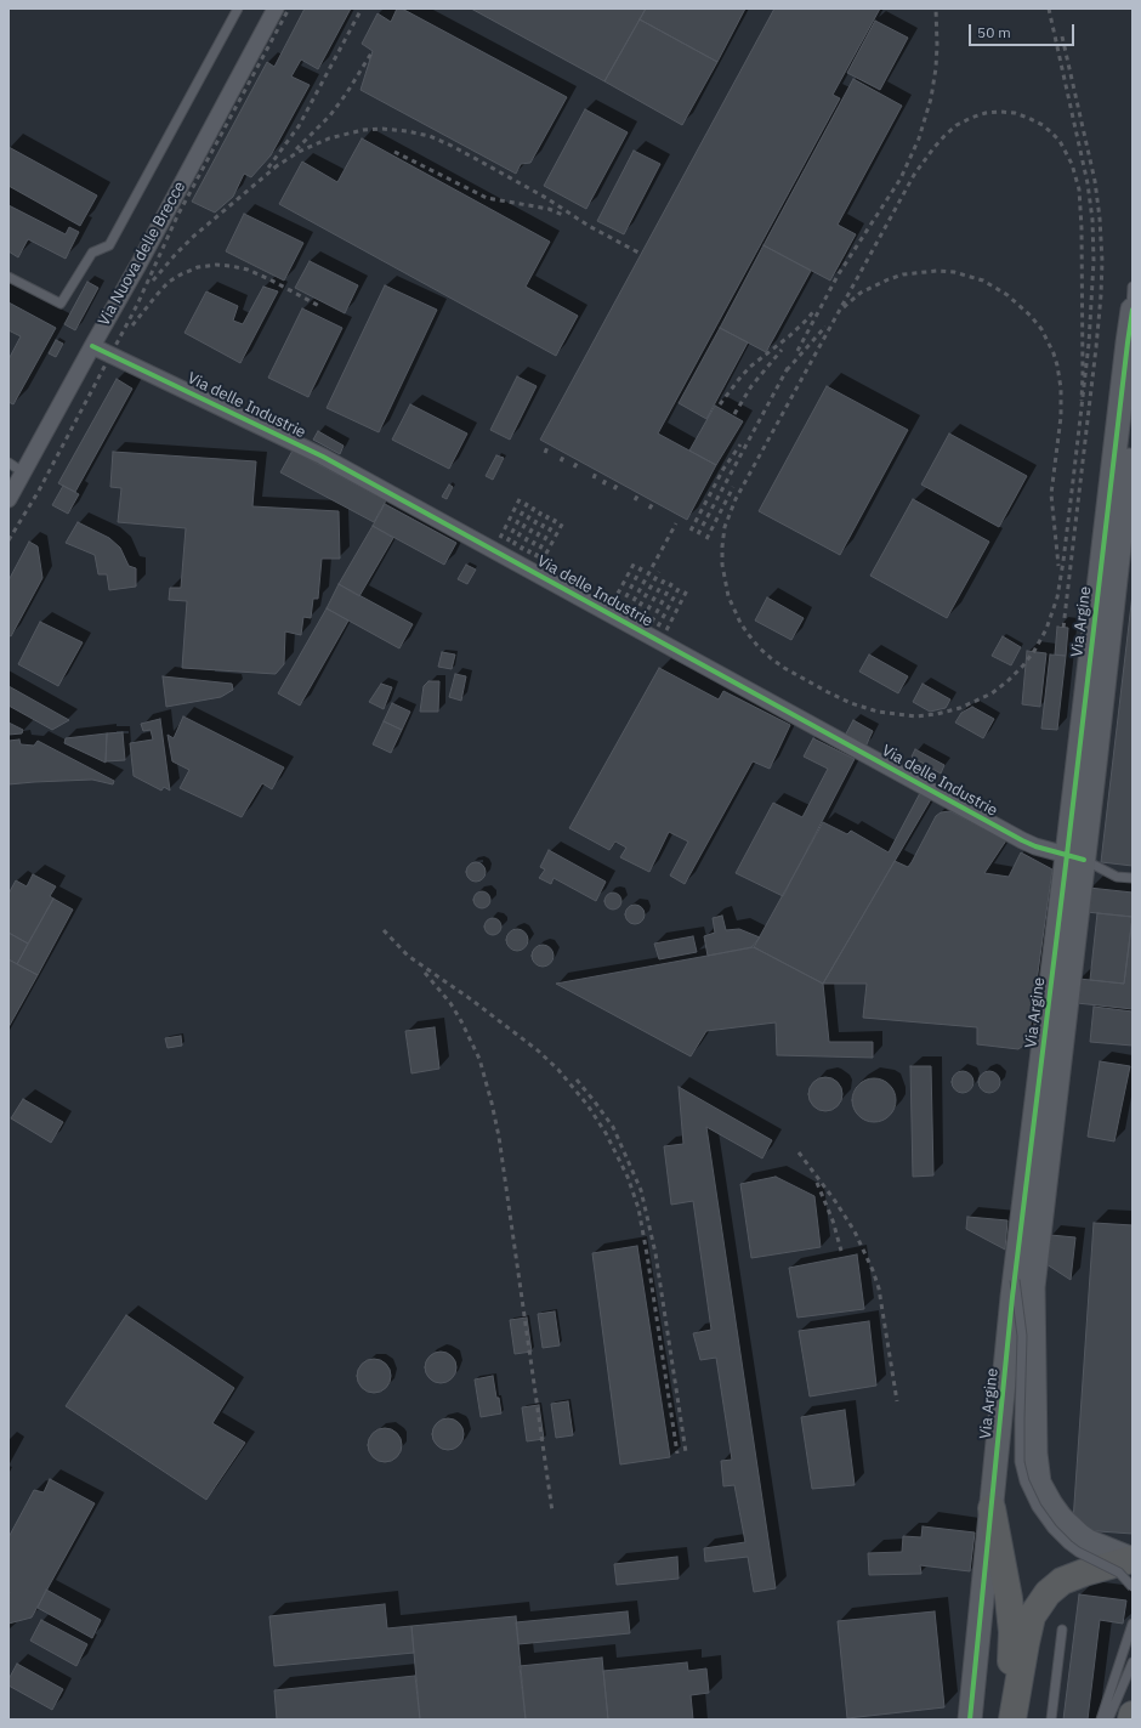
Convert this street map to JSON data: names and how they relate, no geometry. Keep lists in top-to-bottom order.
{
  "streets": {
    "street": ["Via Nuova delle Brecce", "Via delle Industrie", "Via Argine"]
  },
  "crossings": [
    ["Via Nuova delle Brecce", "Via delle Industrie"],
    ["Via delle Industrie", "Via Argine"]
  ],
  "scale_bar": "50 m"
}
